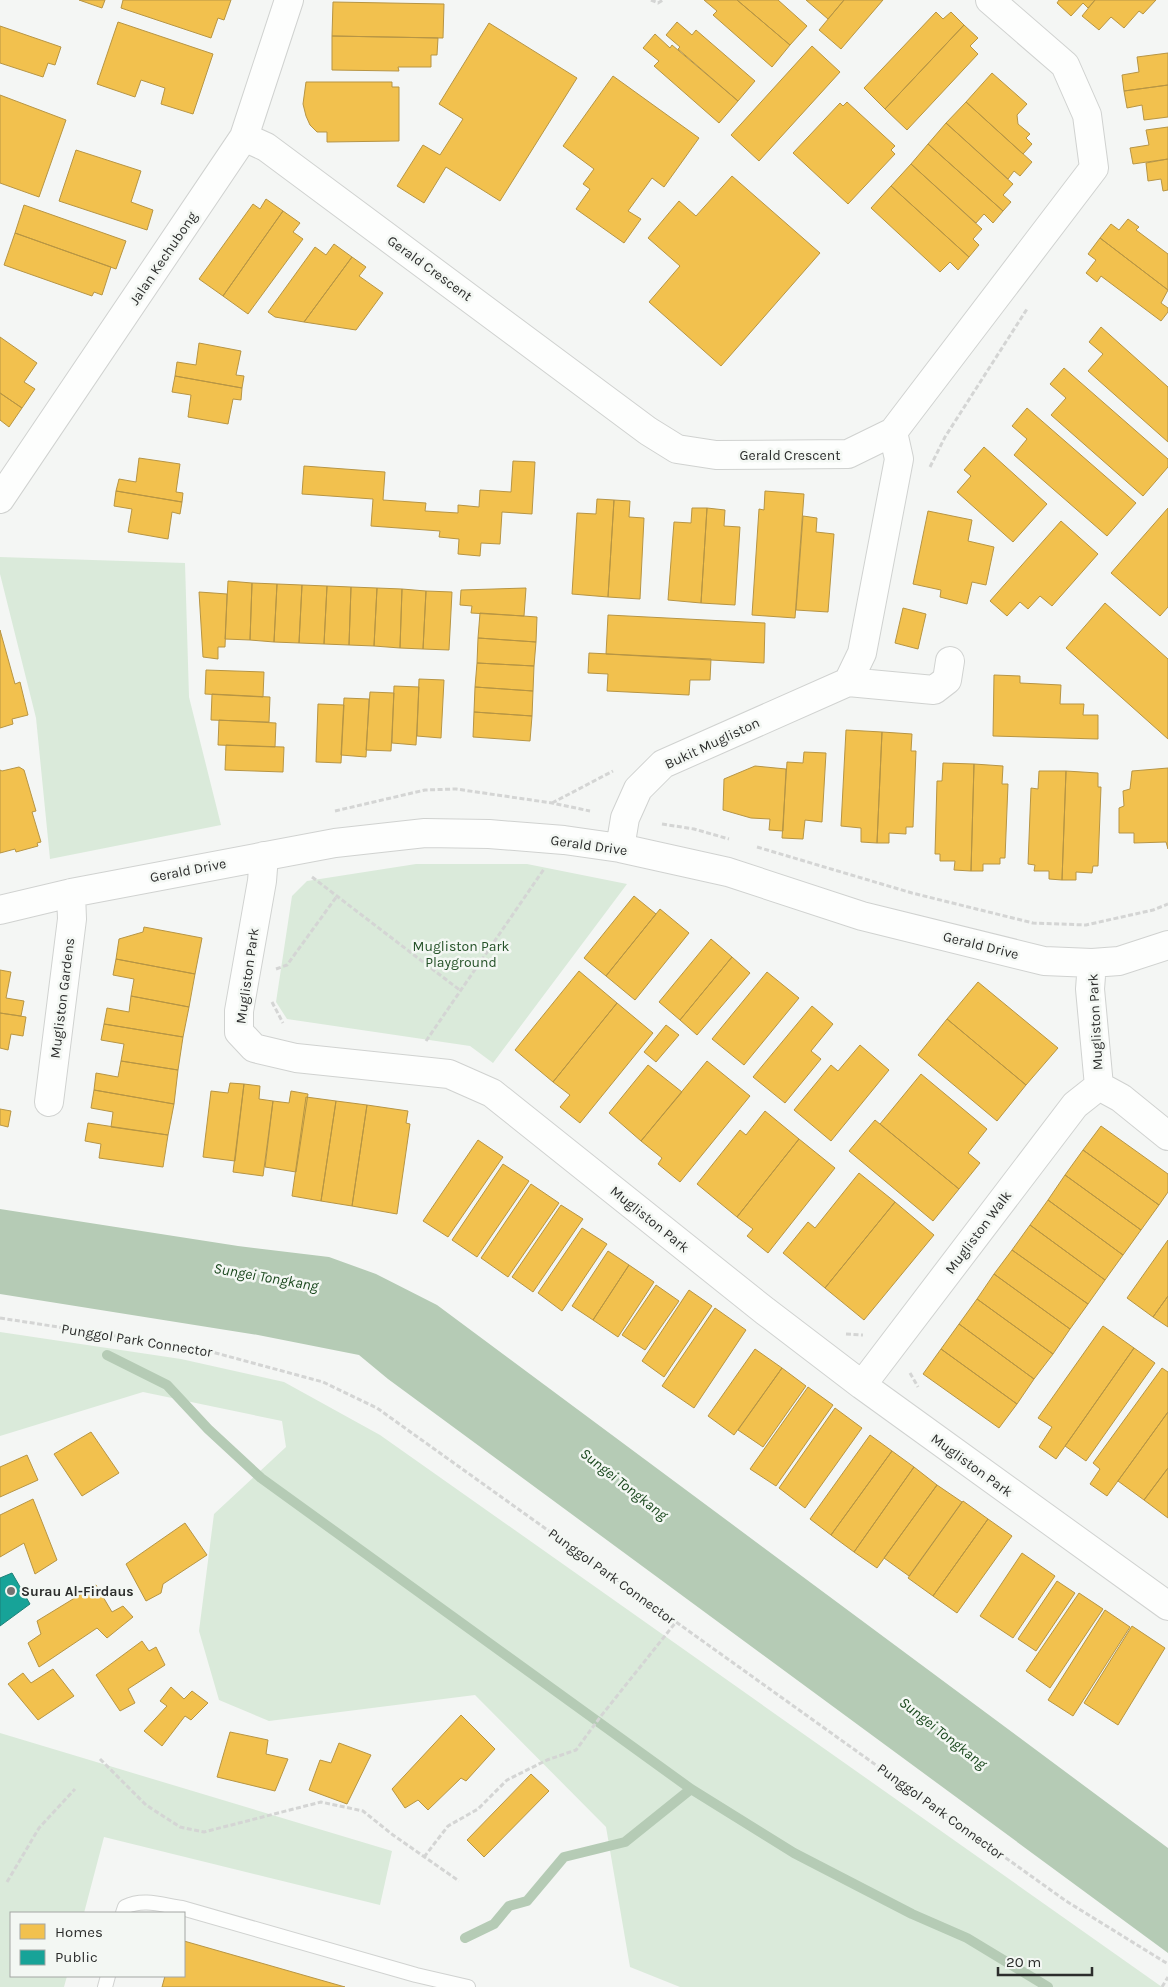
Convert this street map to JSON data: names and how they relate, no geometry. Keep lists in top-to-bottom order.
{
  "streets": {
    "street": [
      "Jalan Kechubong",
      "Gerald Crescent",
      "Bukit Mugliston",
      "Gerald Drive",
      "Mugliston Park",
      "Mugliston Gardens",
      "Mugliston Walk"
    ],
    "path": ["Punggol Park Connector"]
  },
  "crossings": [
    ["Jalan Kechubong", "Gerald Crescent"],
    ["Bukit Mugliston", "Gerald Drive"],
    ["Gerald Drive", "Mugliston Park"],
    ["Gerald Drive", "Mugliston Gardens"],
    ["Mugliston Park", "Mugliston Walk"]
  ],
  "water": ["Sungei Tongkang"],
  "parks": ["Mugliston Park Playground"],
  "places": ["Surau Al-Firdaus"],
  "legend": ["Homes", "Public"],
  "scale_bar": "20 m"
}
